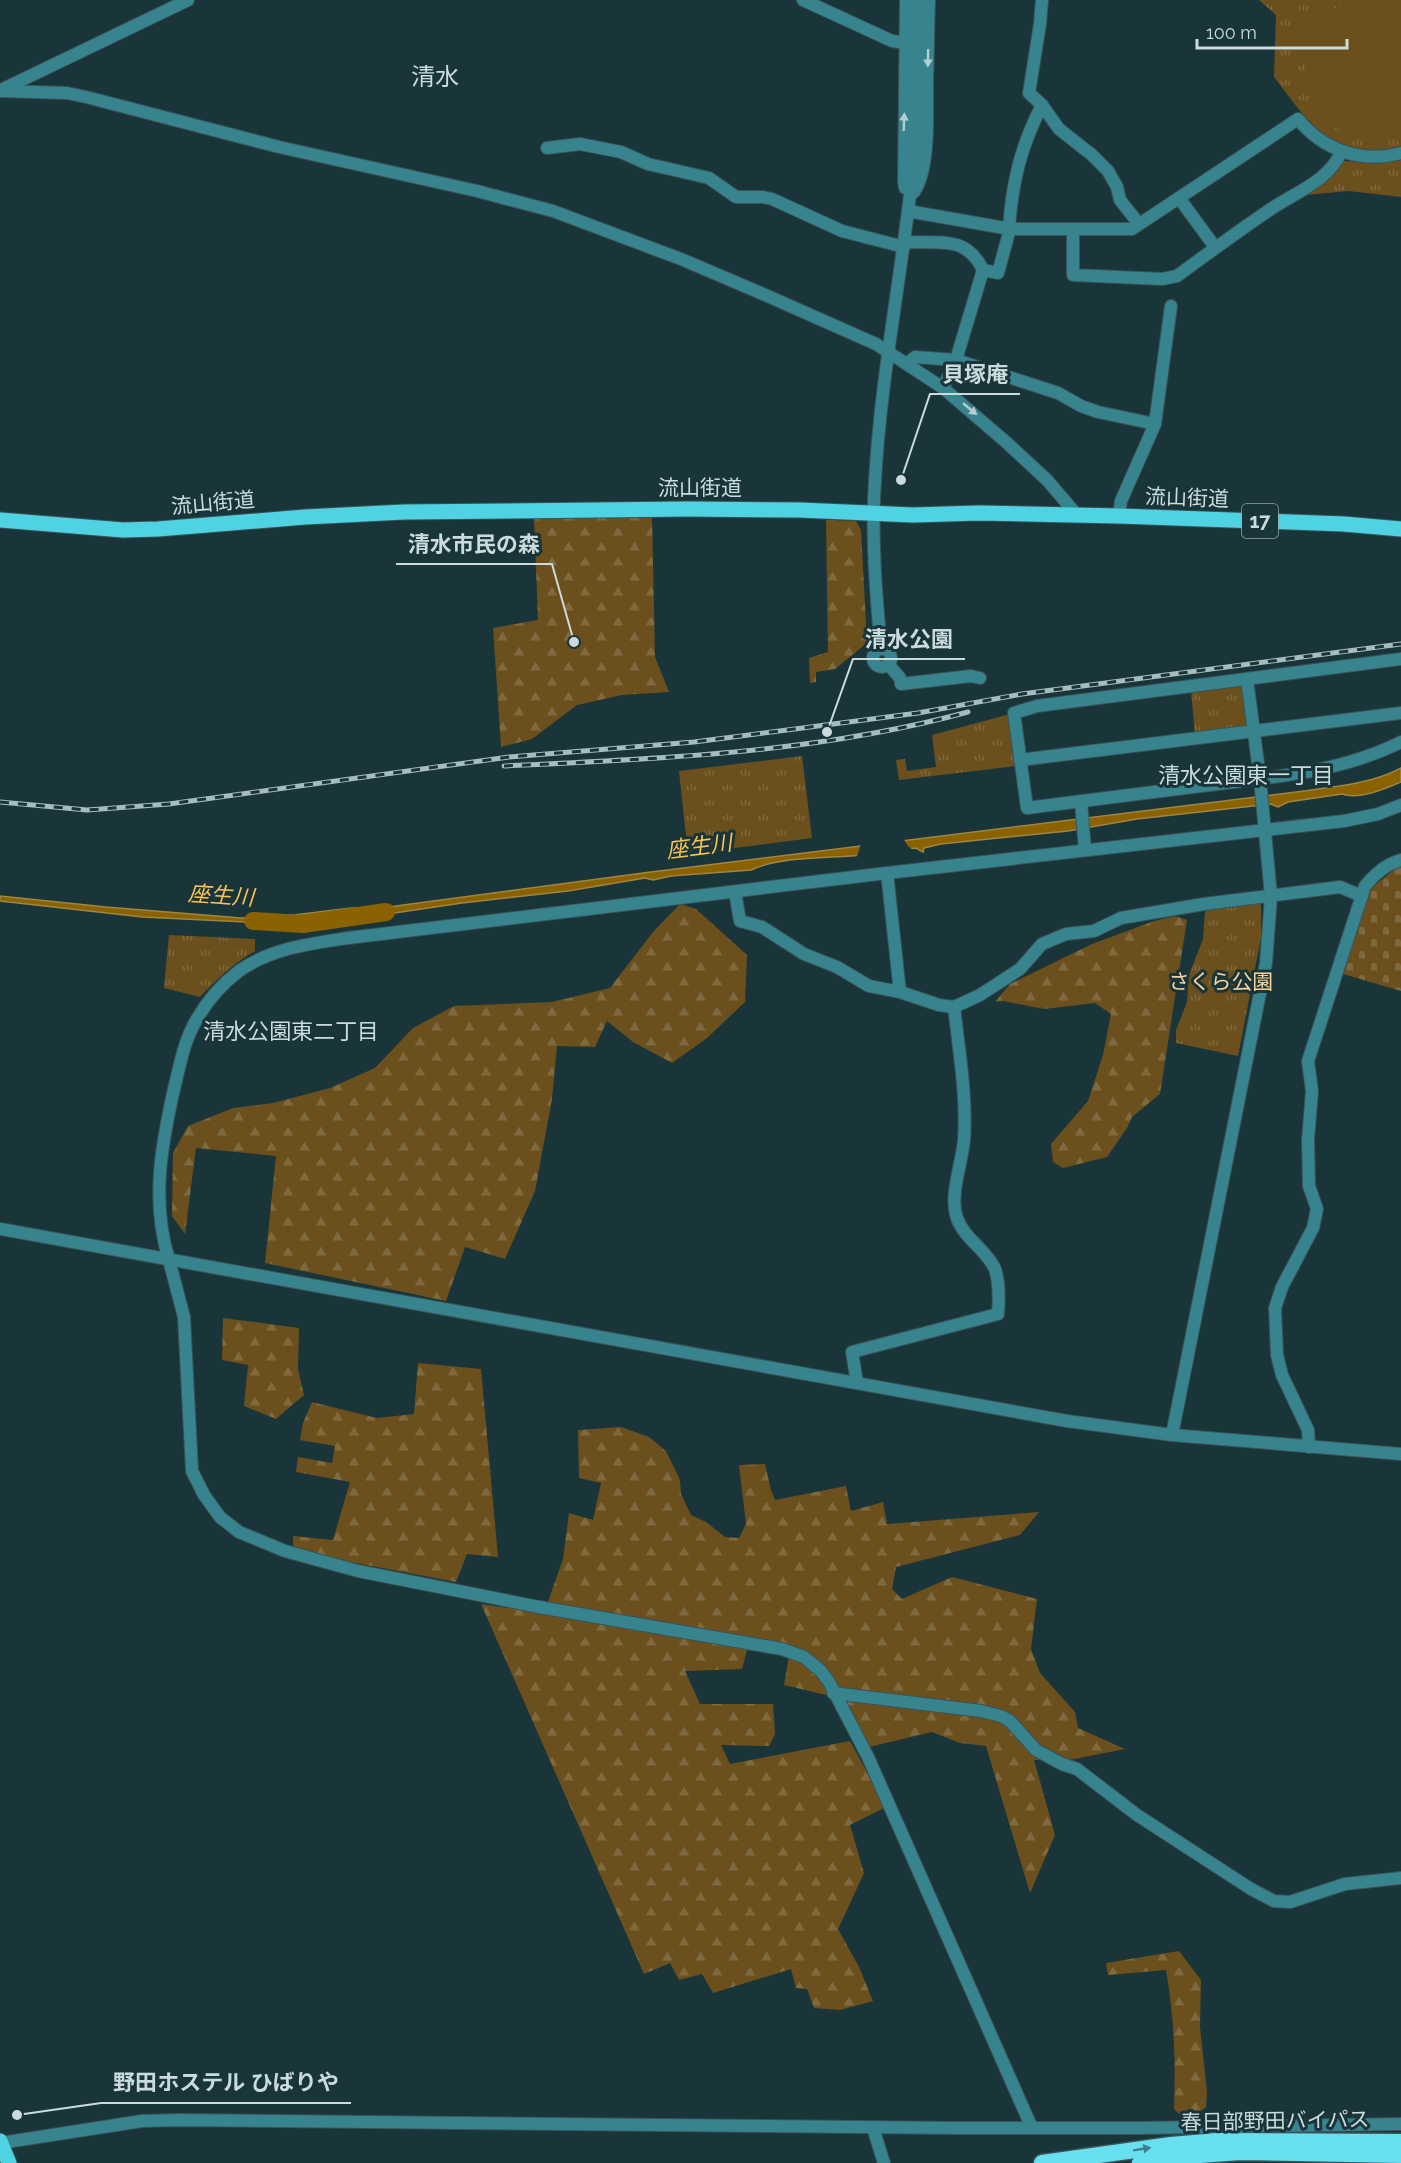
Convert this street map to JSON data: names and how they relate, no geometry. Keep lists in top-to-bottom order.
{
  "streets": {
    "highway": ["春日部野田バイパス"],
    "main road": ["流山街道", "17"]
  },
  "districts": ["清水", "清水公園東一丁目", "清水公園東二丁目"],
  "water": ["座生川"],
  "parks": ["さくら公園"],
  "places": [
    "貝塚庵",
    "清水市民の森",
    "清水公園",
    "野田ホステル ひばりや"
  ],
  "scale_bar": "100 m"
}
